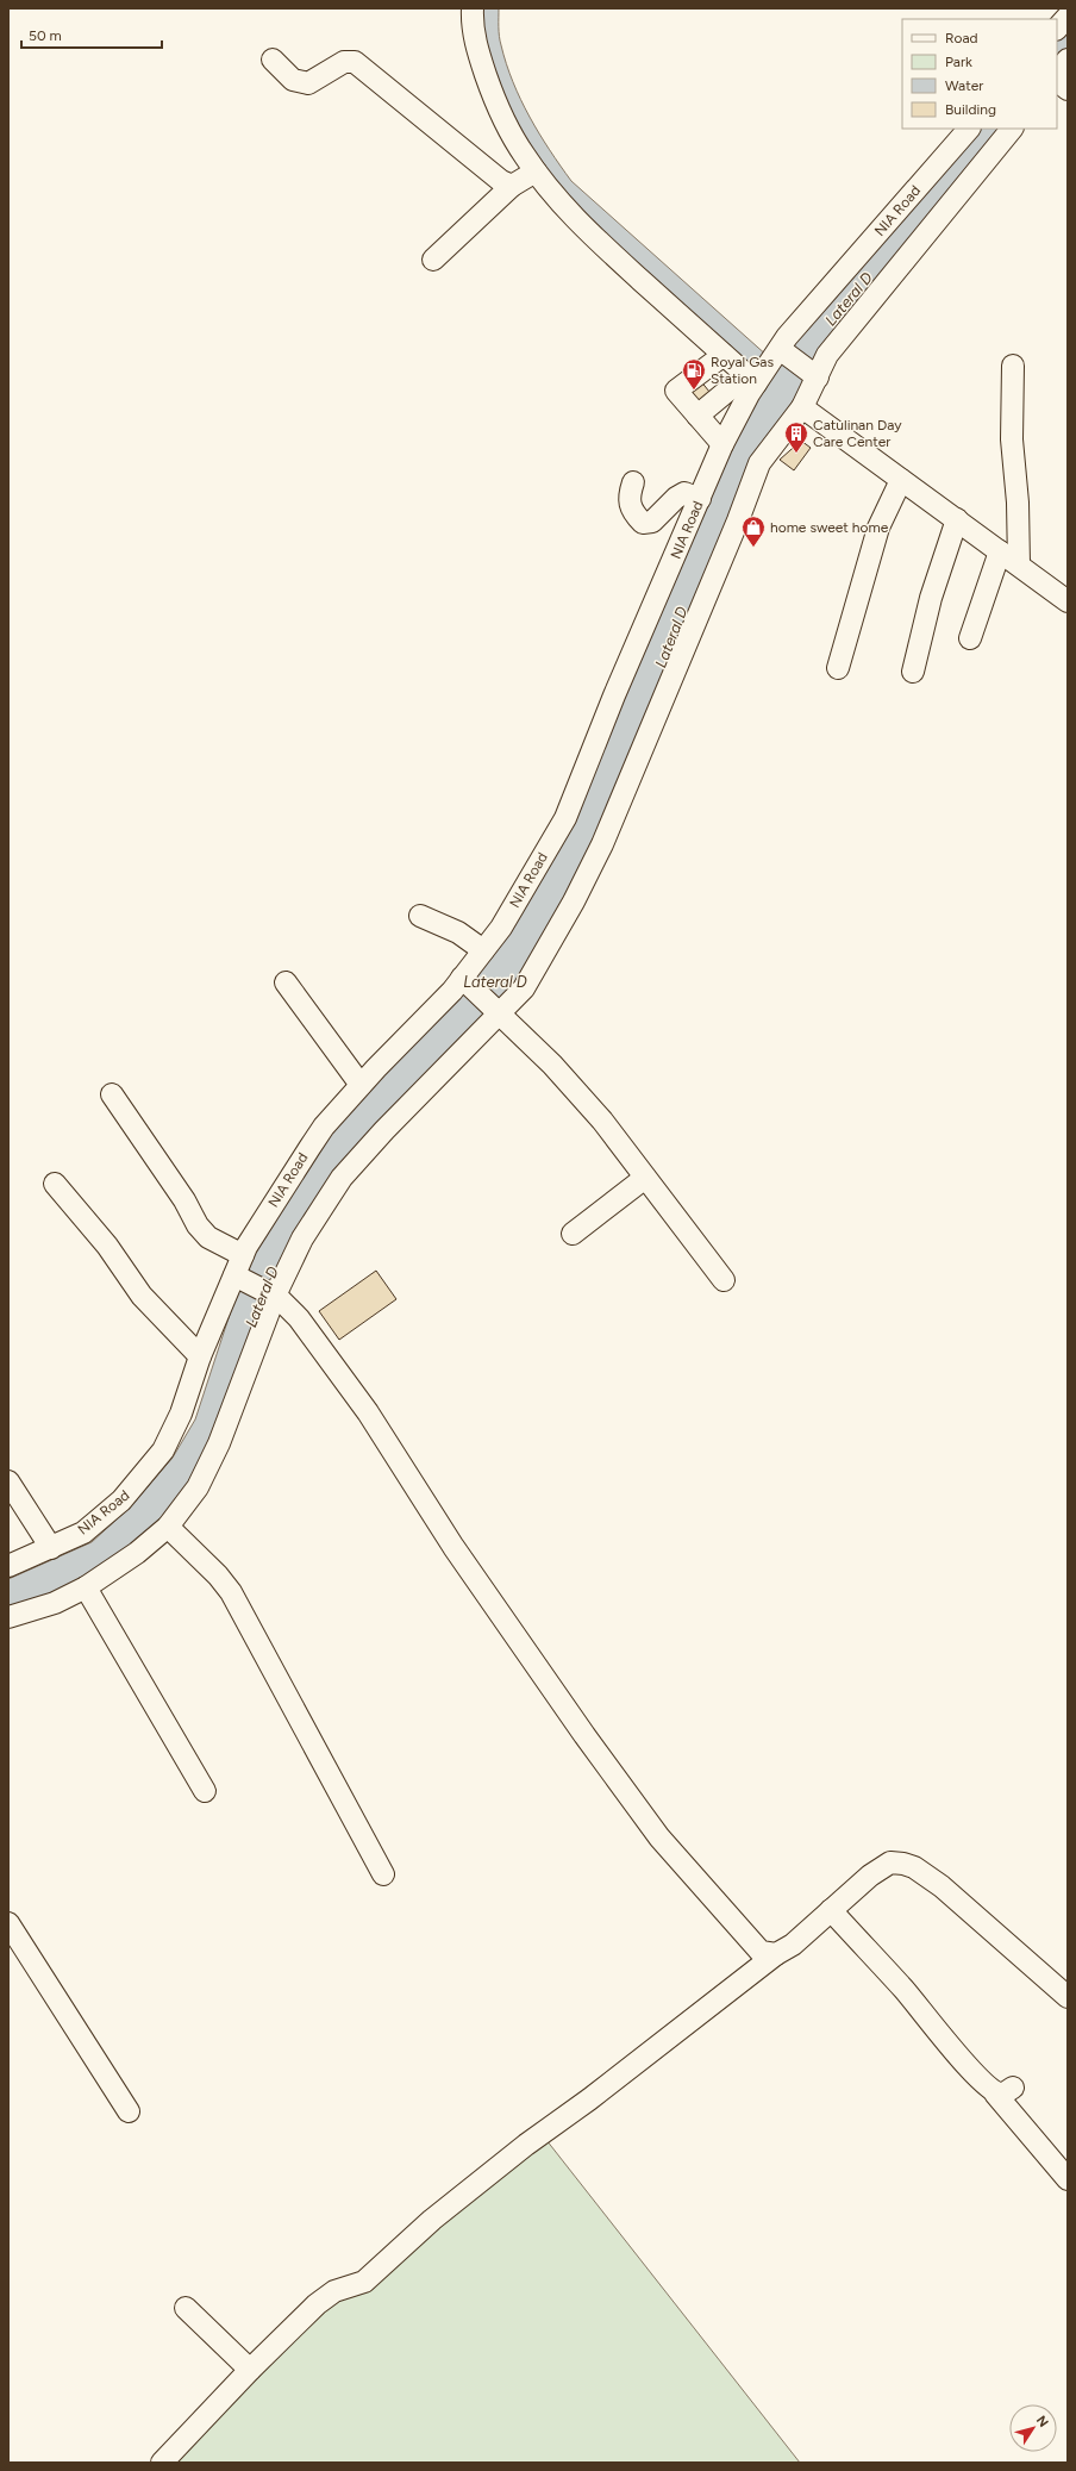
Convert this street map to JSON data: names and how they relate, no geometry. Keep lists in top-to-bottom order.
{
  "streets": {
    "street": ["NIA Road"]
  },
  "water": ["Lateral D"],
  "places": {
    "fuel station": ["Royal Gas Station"],
    "building": ["Catulinan Day Care Center"],
    "shop": ["home sweet home"]
  },
  "legend": [
    "Road",
    "Park",
    "Water",
    "Building"
  ],
  "scale_bar": "50 m",
  "north": "top right"
}
